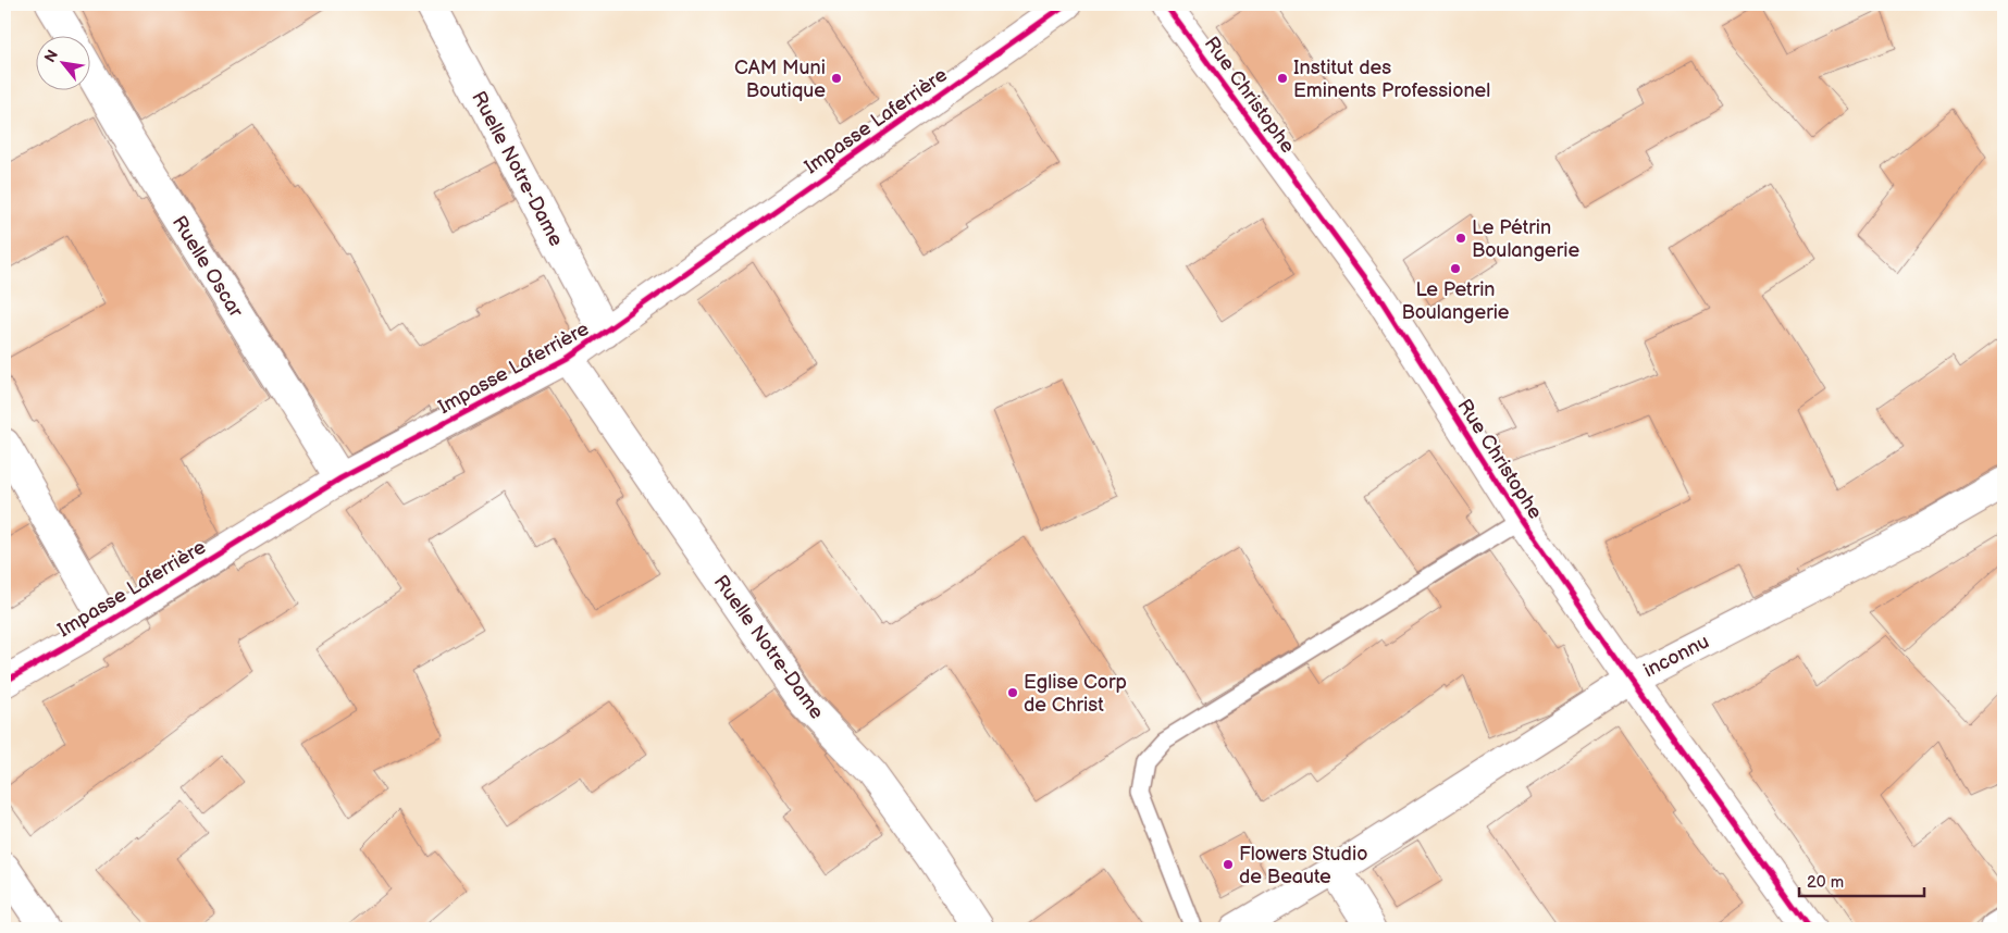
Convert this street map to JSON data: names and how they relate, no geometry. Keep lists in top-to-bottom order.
{
  "streets": {
    "street": [
      "Rue Christophe",
      "Impasse Laferrière",
      "Ruelle Notre-Dame",
      "Ruelle Oscar",
      "inconnu"
    ]
  },
  "crossings": [
    ["Rue Christophe", "inconnu"],
    ["Impasse Laferrière", "Ruelle Notre-Dame"],
    ["Impasse Laferrière", "Ruelle Oscar"]
  ],
  "places": [
    "CAM Muni Boutique",
    "Institut des Eminents Professionel",
    "Le Pétrin Boulangerie",
    "Le Petrin Boulangerie",
    "Eglise Corp de Christ",
    "Flowers Studio de Beaute"
  ],
  "scale_bar": "20 m",
  "north": "top left"
}
